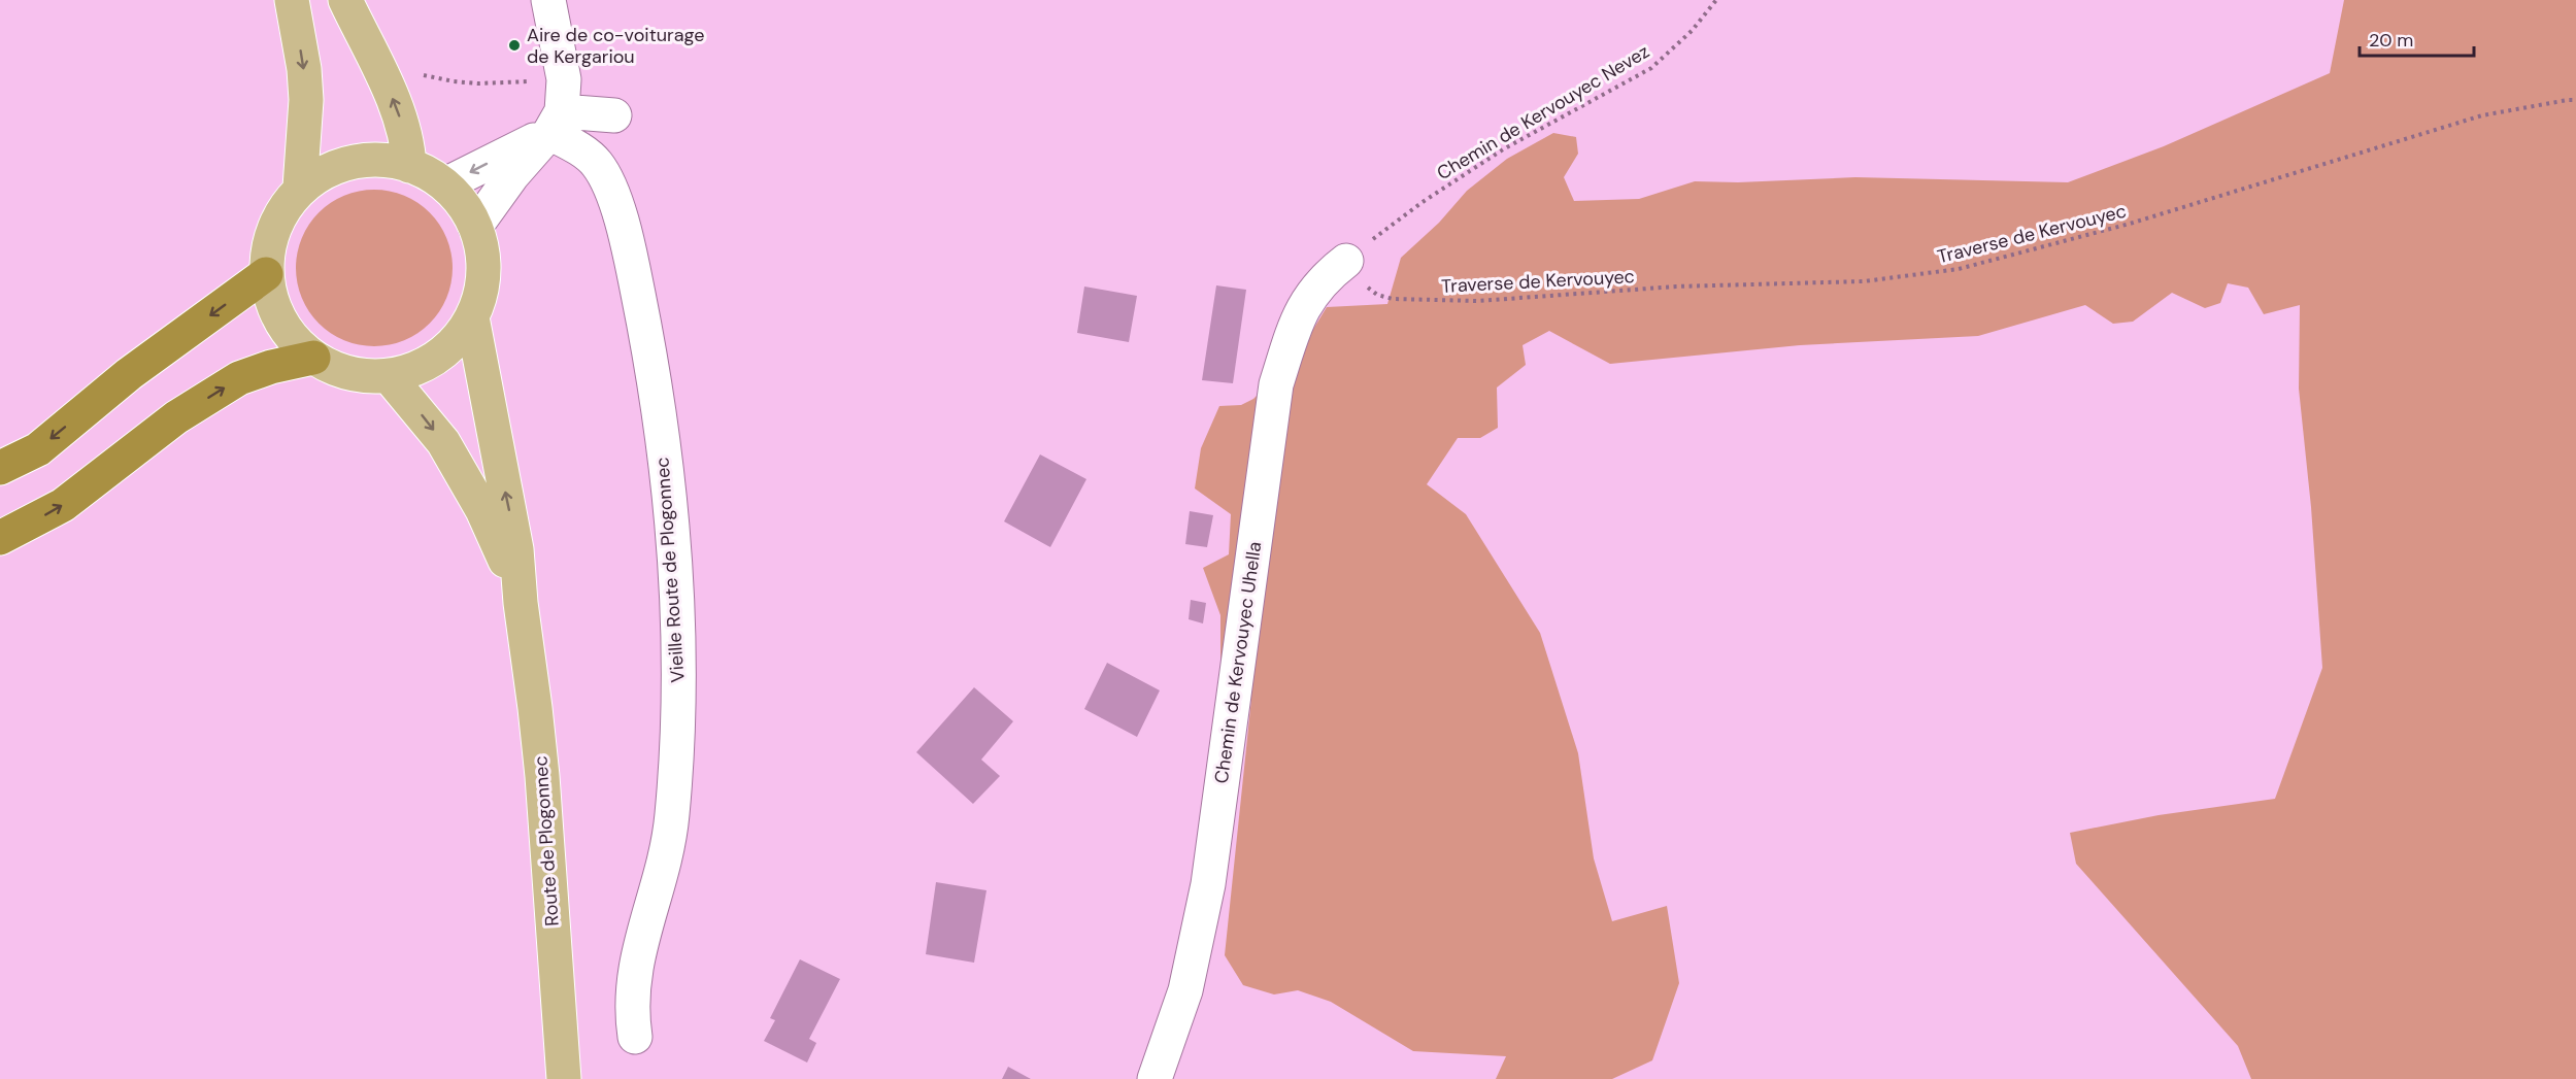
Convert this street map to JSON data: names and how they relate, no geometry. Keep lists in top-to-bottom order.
{
  "streets": {
    "main road": ["Route de Plogonnec"],
    "street": ["Vieille Route de Plogonnec", "Chemin de Kervouyec Uhella"],
    "path": ["Chemin de Kervouyec Nevez", "Traverse de Kervouyec"]
  },
  "crossings": [
    ["Chemin de Kervouyec Nevez", "Traverse de Kervouyec"],
    ["Chemin de Kervouyec Nevez", "Chemin de Kervouyec Uhella"],
    ["Traverse de Kervouyec", "Chemin de Kervouyec Uhella"]
  ],
  "places": ["Aire de co-voiturage de Kergariou"],
  "scale_bar": "20 m"
}
